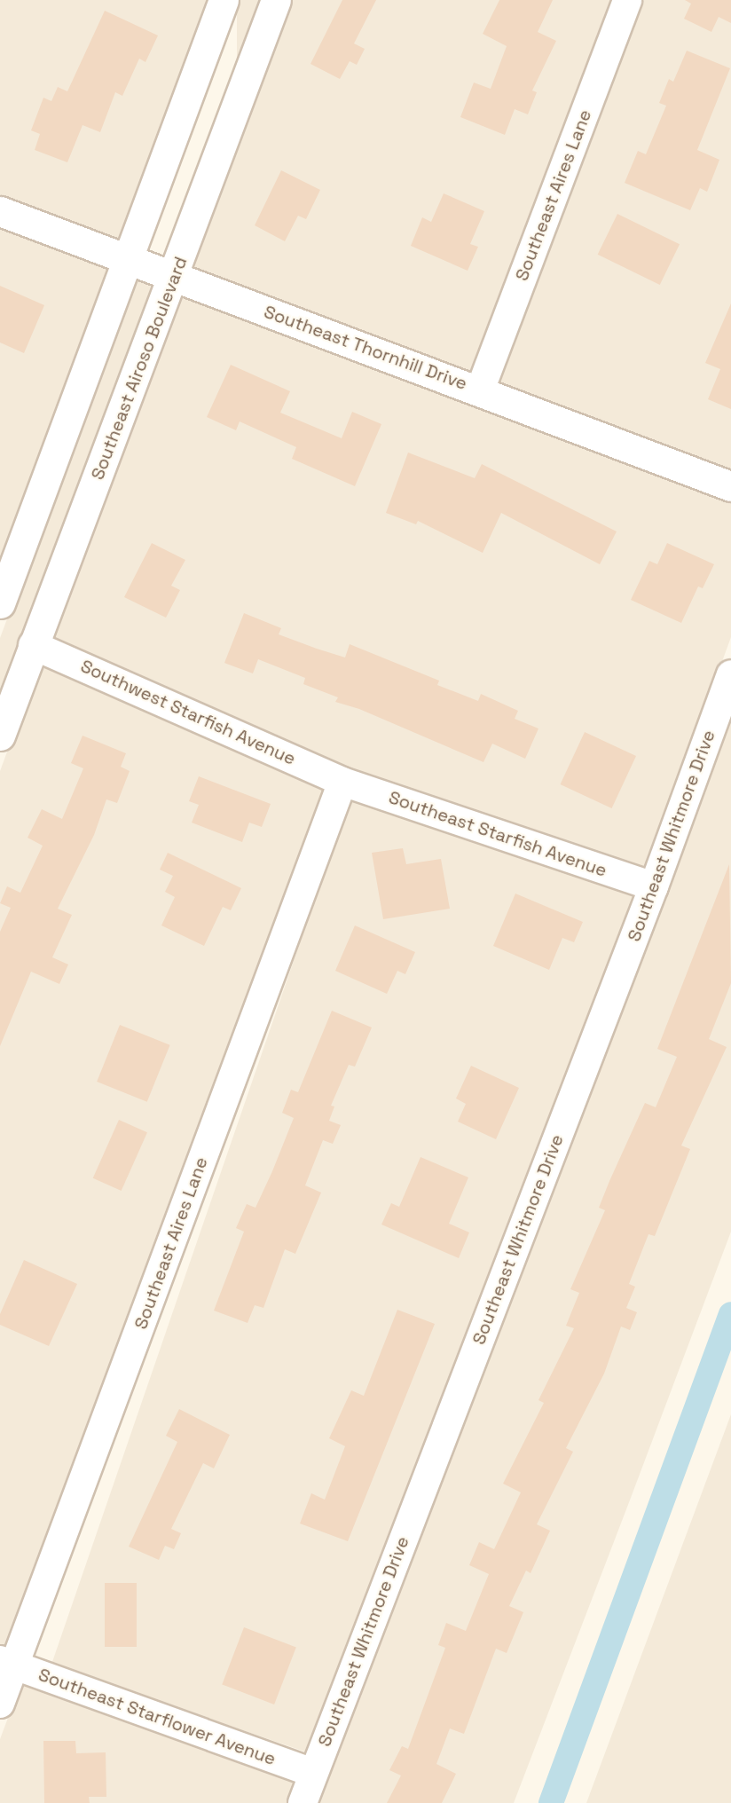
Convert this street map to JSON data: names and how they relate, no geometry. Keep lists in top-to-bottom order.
{
  "streets": {
    "main road": ["Southeast Thornhill Drive", "Southeast Airoso Boulevard"],
    "street": [
      "Southeast Aires Lane",
      "Southwest Starfish Avenue",
      "Southeast Starfish Avenue",
      "Southeast Whitmore Drive",
      "Southeast Starflower Avenue"
    ]
  },
  "crossings": [
    ["Southeast Aires Lane", "Southeast Thornhill Drive"],
    ["Southeast Aires Lane", "Southwest Starfish Avenue"],
    ["Southeast Aires Lane", "Southeast Starfish Avenue"],
    ["Southeast Aires Lane", "Southeast Starflower Avenue"],
    ["Southeast Thornhill Drive", "Southeast Airoso Boulevard"],
    ["Southeast Airoso Boulevard", "Southwest Starfish Avenue"],
    ["Southwest Starfish Avenue", "Southeast Starfish Avenue"],
    ["Southeast Starfish Avenue", "Southeast Whitmore Drive"],
    ["Southeast Whitmore Drive", "Southeast Starflower Avenue"]
  ]
}
